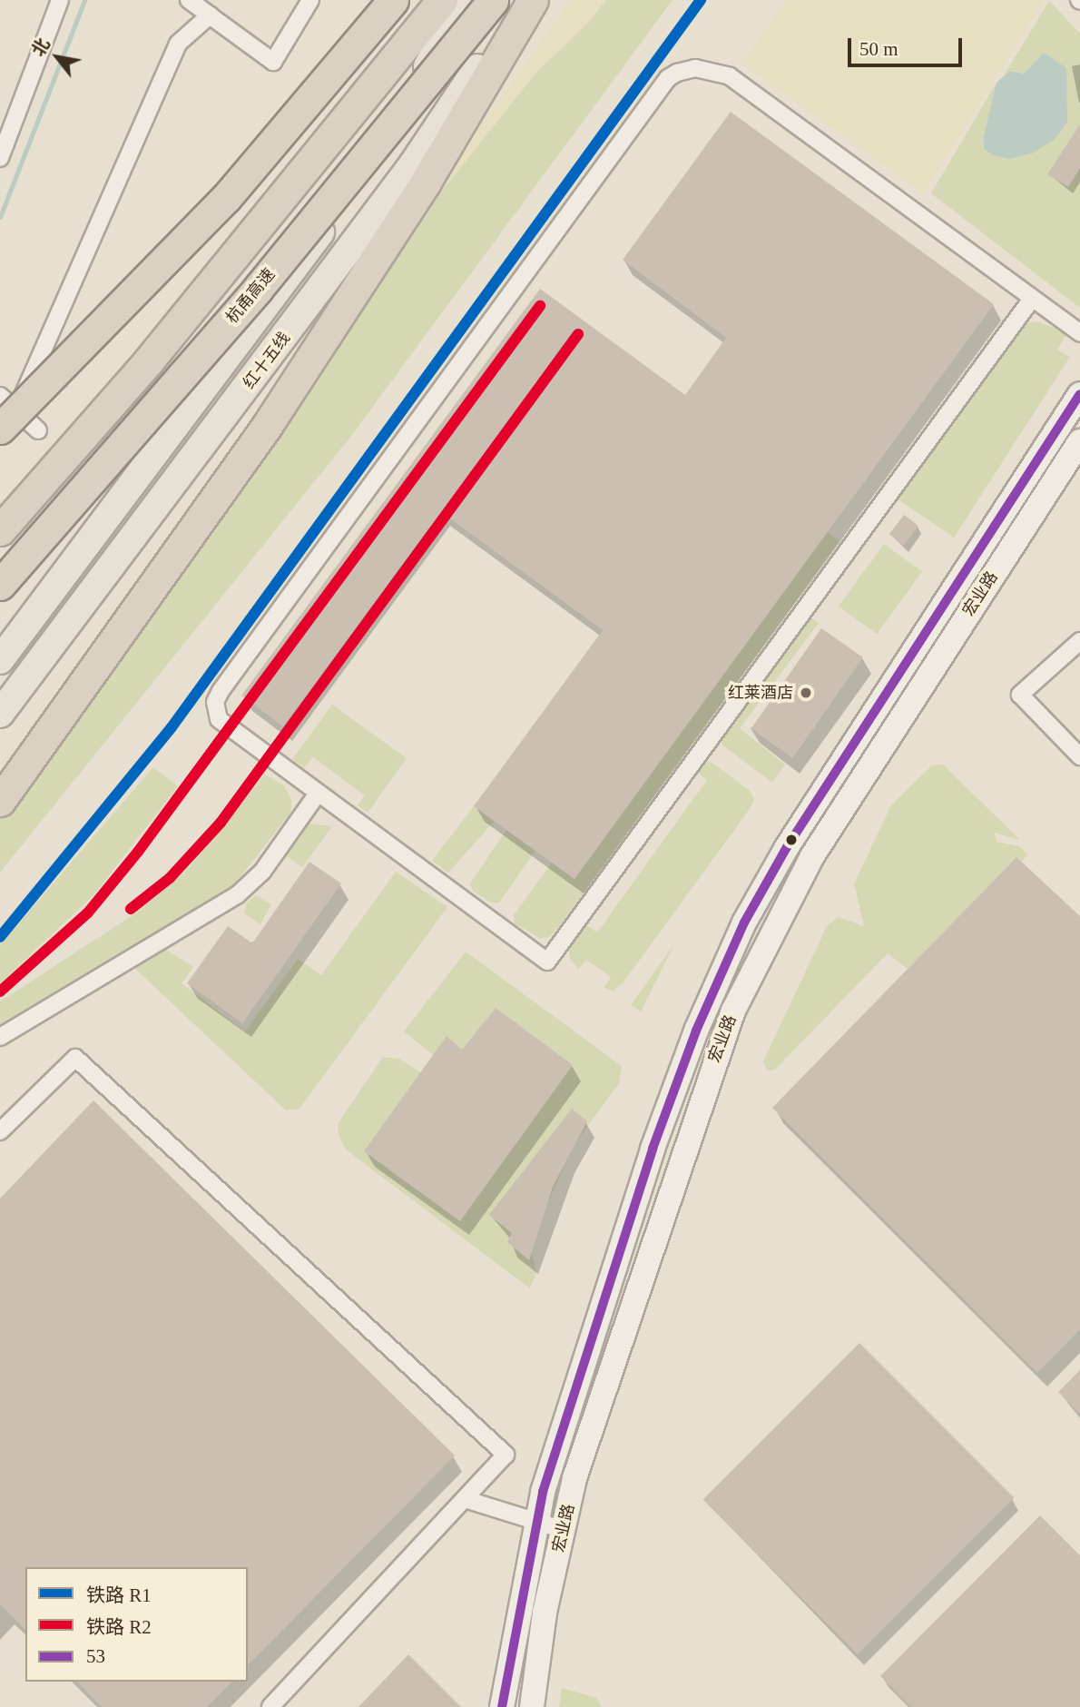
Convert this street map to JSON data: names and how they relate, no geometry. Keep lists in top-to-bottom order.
{
  "streets": {
    "highway": ["杭甬高速"],
    "main road": ["红十五线"],
    "street": ["宏业路"]
  },
  "places": ["红莱酒店"],
  "lines": ["rail line R1", "rail line R2", "transit line 53"],
  "legend": ["铁路 R1", "铁路 R2", "53"],
  "scale_bar": "50 m",
  "north": "top left"
}
